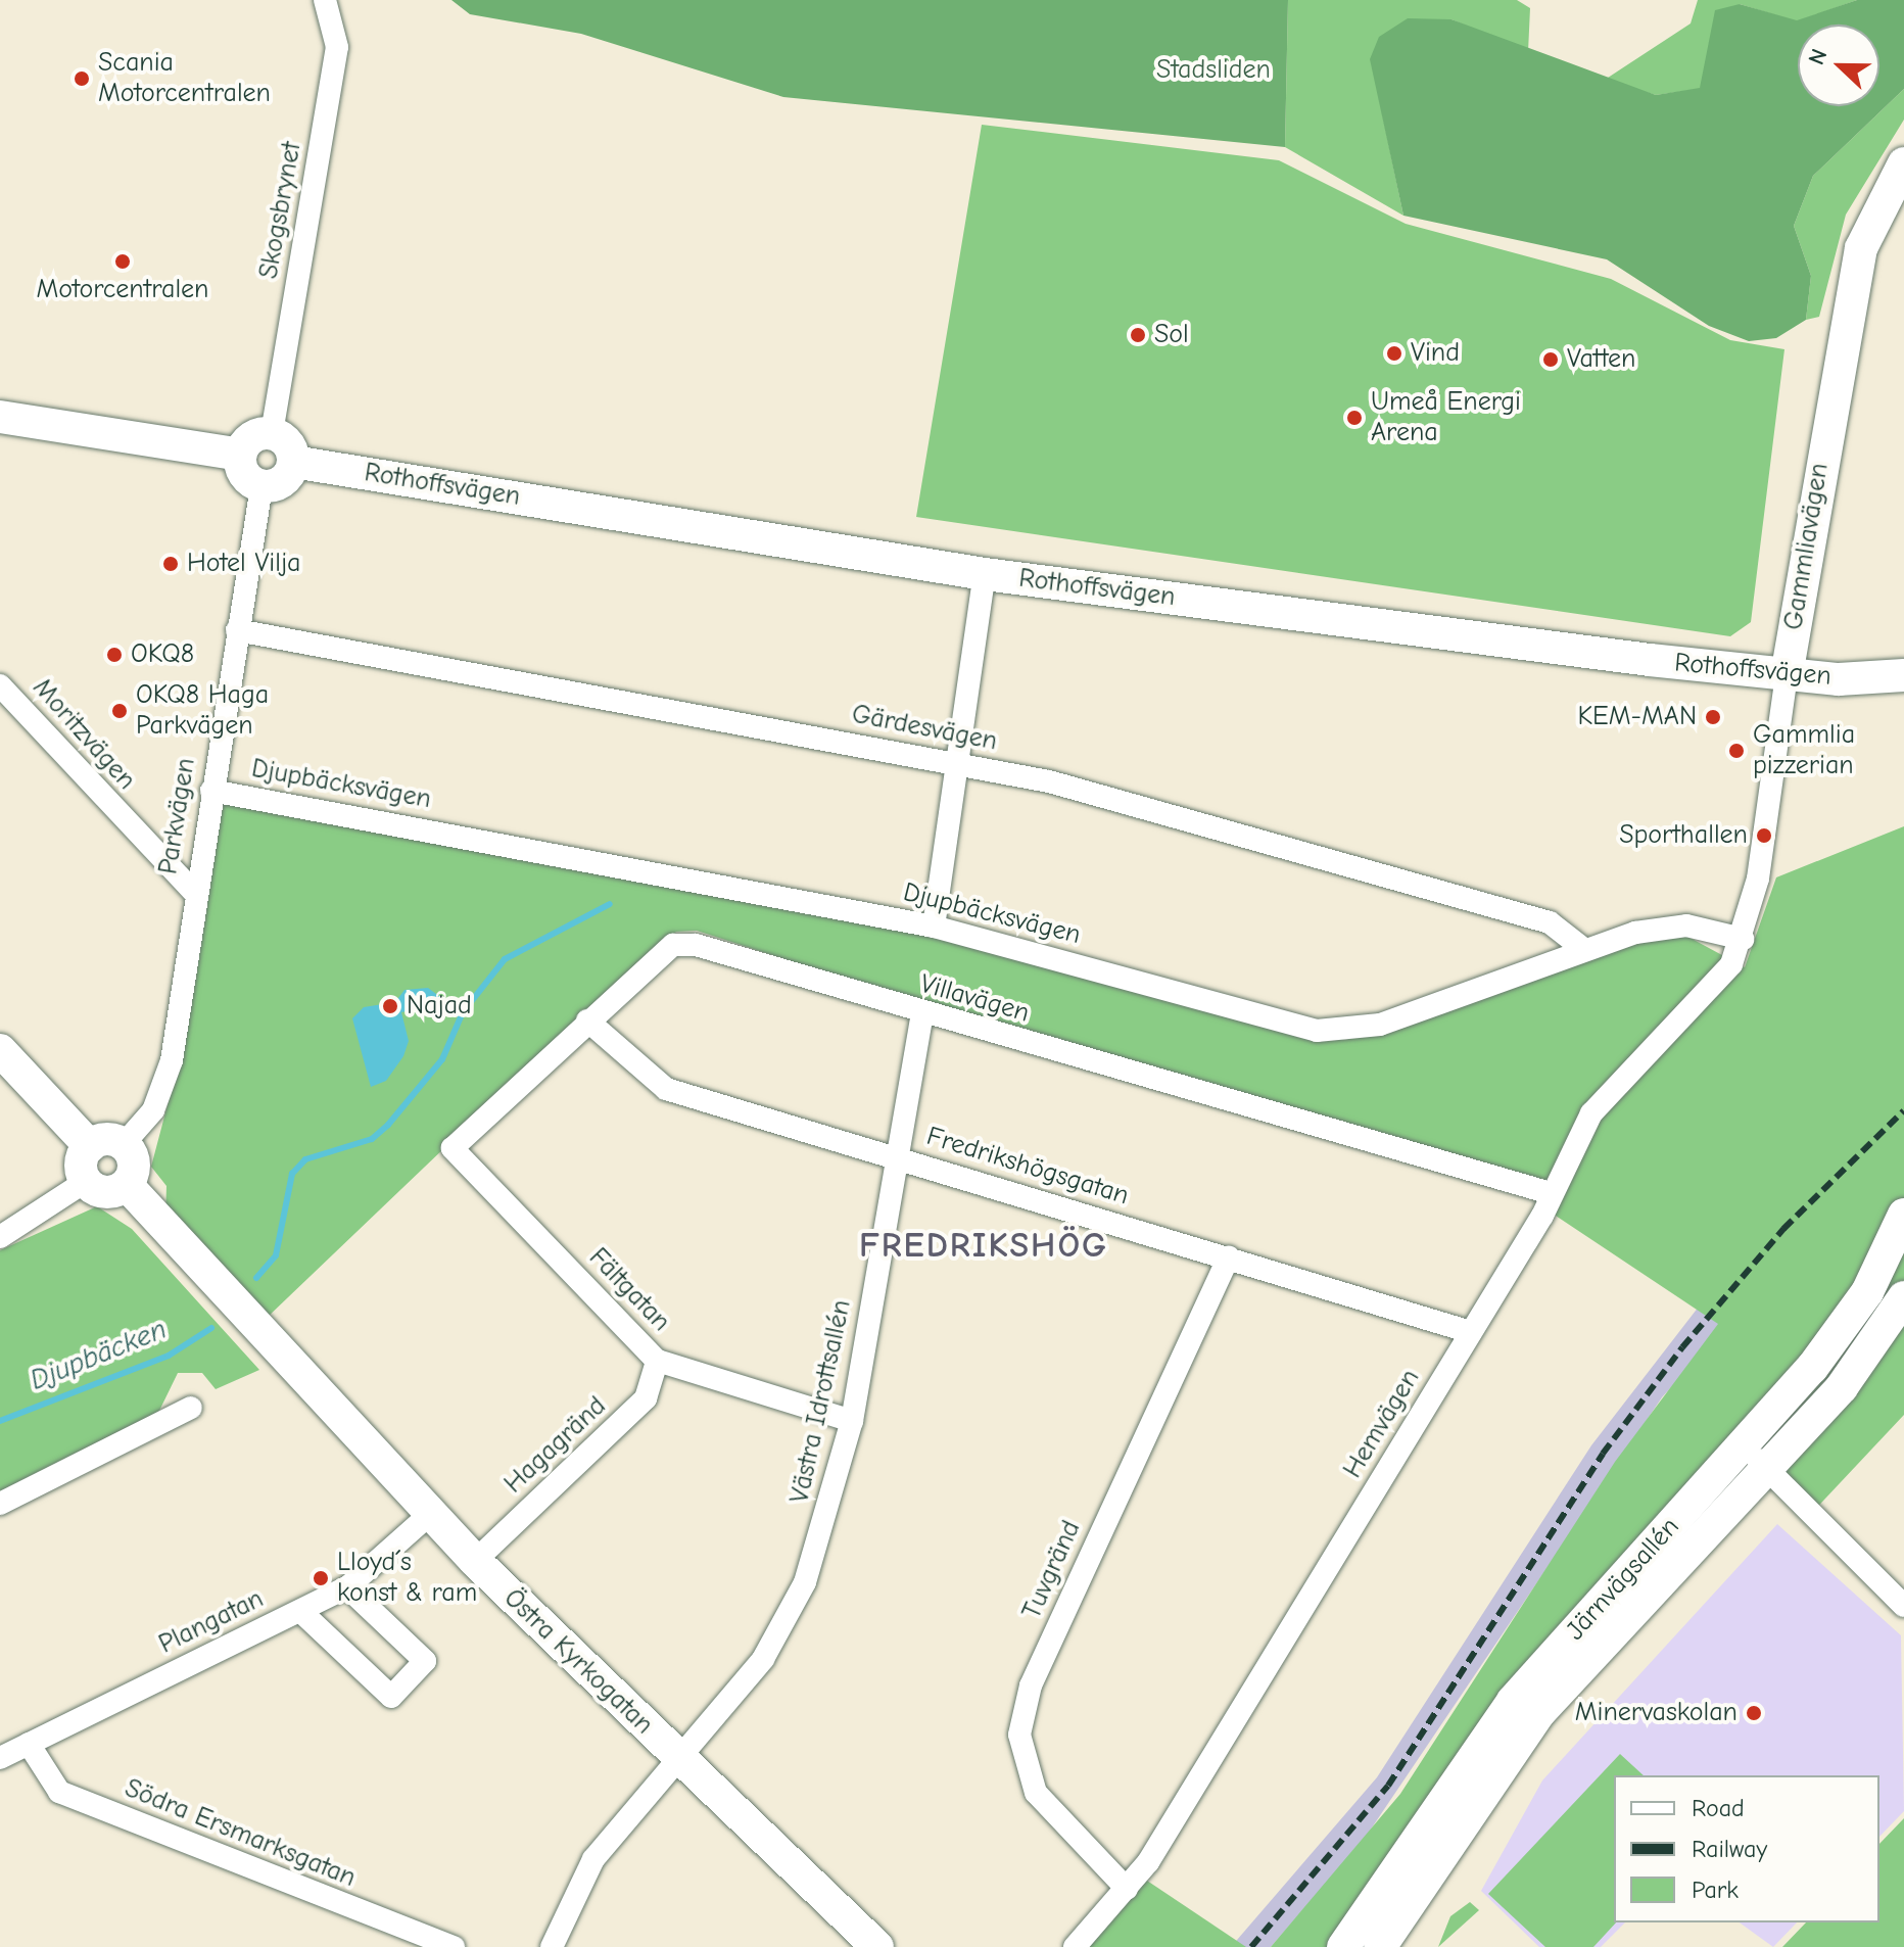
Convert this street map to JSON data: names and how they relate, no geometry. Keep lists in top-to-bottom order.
{
  "streets": {
    "street": [
      "Skogsbrynet",
      "Rothoffsvägen",
      "Gammliavägen",
      "Gärdesvägen",
      "Moritzvägen",
      "Djupbäcksvägen",
      "Parkvägen",
      "Villavägen",
      "Fredrikshögsgatan",
      "Fältgatan",
      "Västra Idrottsallén",
      "Hemvägen",
      "Hagagränd",
      "Tuvgränd",
      "Järnvägsallén",
      "Plangatan",
      "Östra Kyrkogatan",
      "Södra Ersmarksgatan"
    ]
  },
  "crossings": [
    ["Skogsbrynet", "Rothoffsvägen"],
    ["Skogsbrynet", "Parkvägen"],
    ["Rothoffsvägen", "Gammliavägen"],
    ["Rothoffsvägen", "Parkvägen"],
    ["Gammliavägen", "Djupbäcksvägen"],
    ["Gammliavägen", "Hemvägen"],
    ["Gärdesvägen", "Djupbäcksvägen"],
    ["Gärdesvägen", "Parkvägen"],
    ["Moritzvägen", "Parkvägen"],
    ["Djupbäcksvägen", "Parkvägen"],
    ["Djupbäcksvägen", "Hemvägen"],
    ["Parkvägen", "Östra Kyrkogatan"],
    ["Villavägen", "Fredrikshögsgatan"],
    ["Villavägen", "Fältgatan"],
    ["Villavägen", "Västra Idrottsallén"],
    ["Villavägen", "Hemvägen"],
    ["Fredrikshögsgatan", "Västra Idrottsallén"],
    ["Fredrikshögsgatan", "Hemvägen"],
    ["Fredrikshögsgatan", "Tuvgränd"],
    ["Fältgatan", "Västra Idrottsallén"],
    ["Fältgatan", "Hagagränd"],
    ["Västra Idrottsallén", "Östra Kyrkogatan"],
    ["Hemvägen", "Tuvgränd"],
    ["Hagagränd", "Östra Kyrkogatan"],
    ["Plangatan", "Östra Kyrkogatan"],
    ["Plangatan", "Södra Ersmarksgatan"]
  ],
  "districts": ["FREDRIKSHÖG"],
  "water": ["Djupbäcken"],
  "parks": ["Stadsliden"],
  "places": [
    "Scania Motorcentralen",
    "Motorcentralen",
    "Sol",
    "Vind",
    "Vatten",
    "Umeå Energi Arena",
    "Hotel Vilja",
    "OKQ8",
    "OKQ8 Haga Parkvägen",
    "KEM-MAN",
    "Gammlia pizzerian",
    "Sporthallen",
    "Najad",
    "Lloyd´s konst & ram",
    "Minervaskolan"
  ],
  "legend": ["Road", "Railway", "Park"],
  "north": "left"
}
